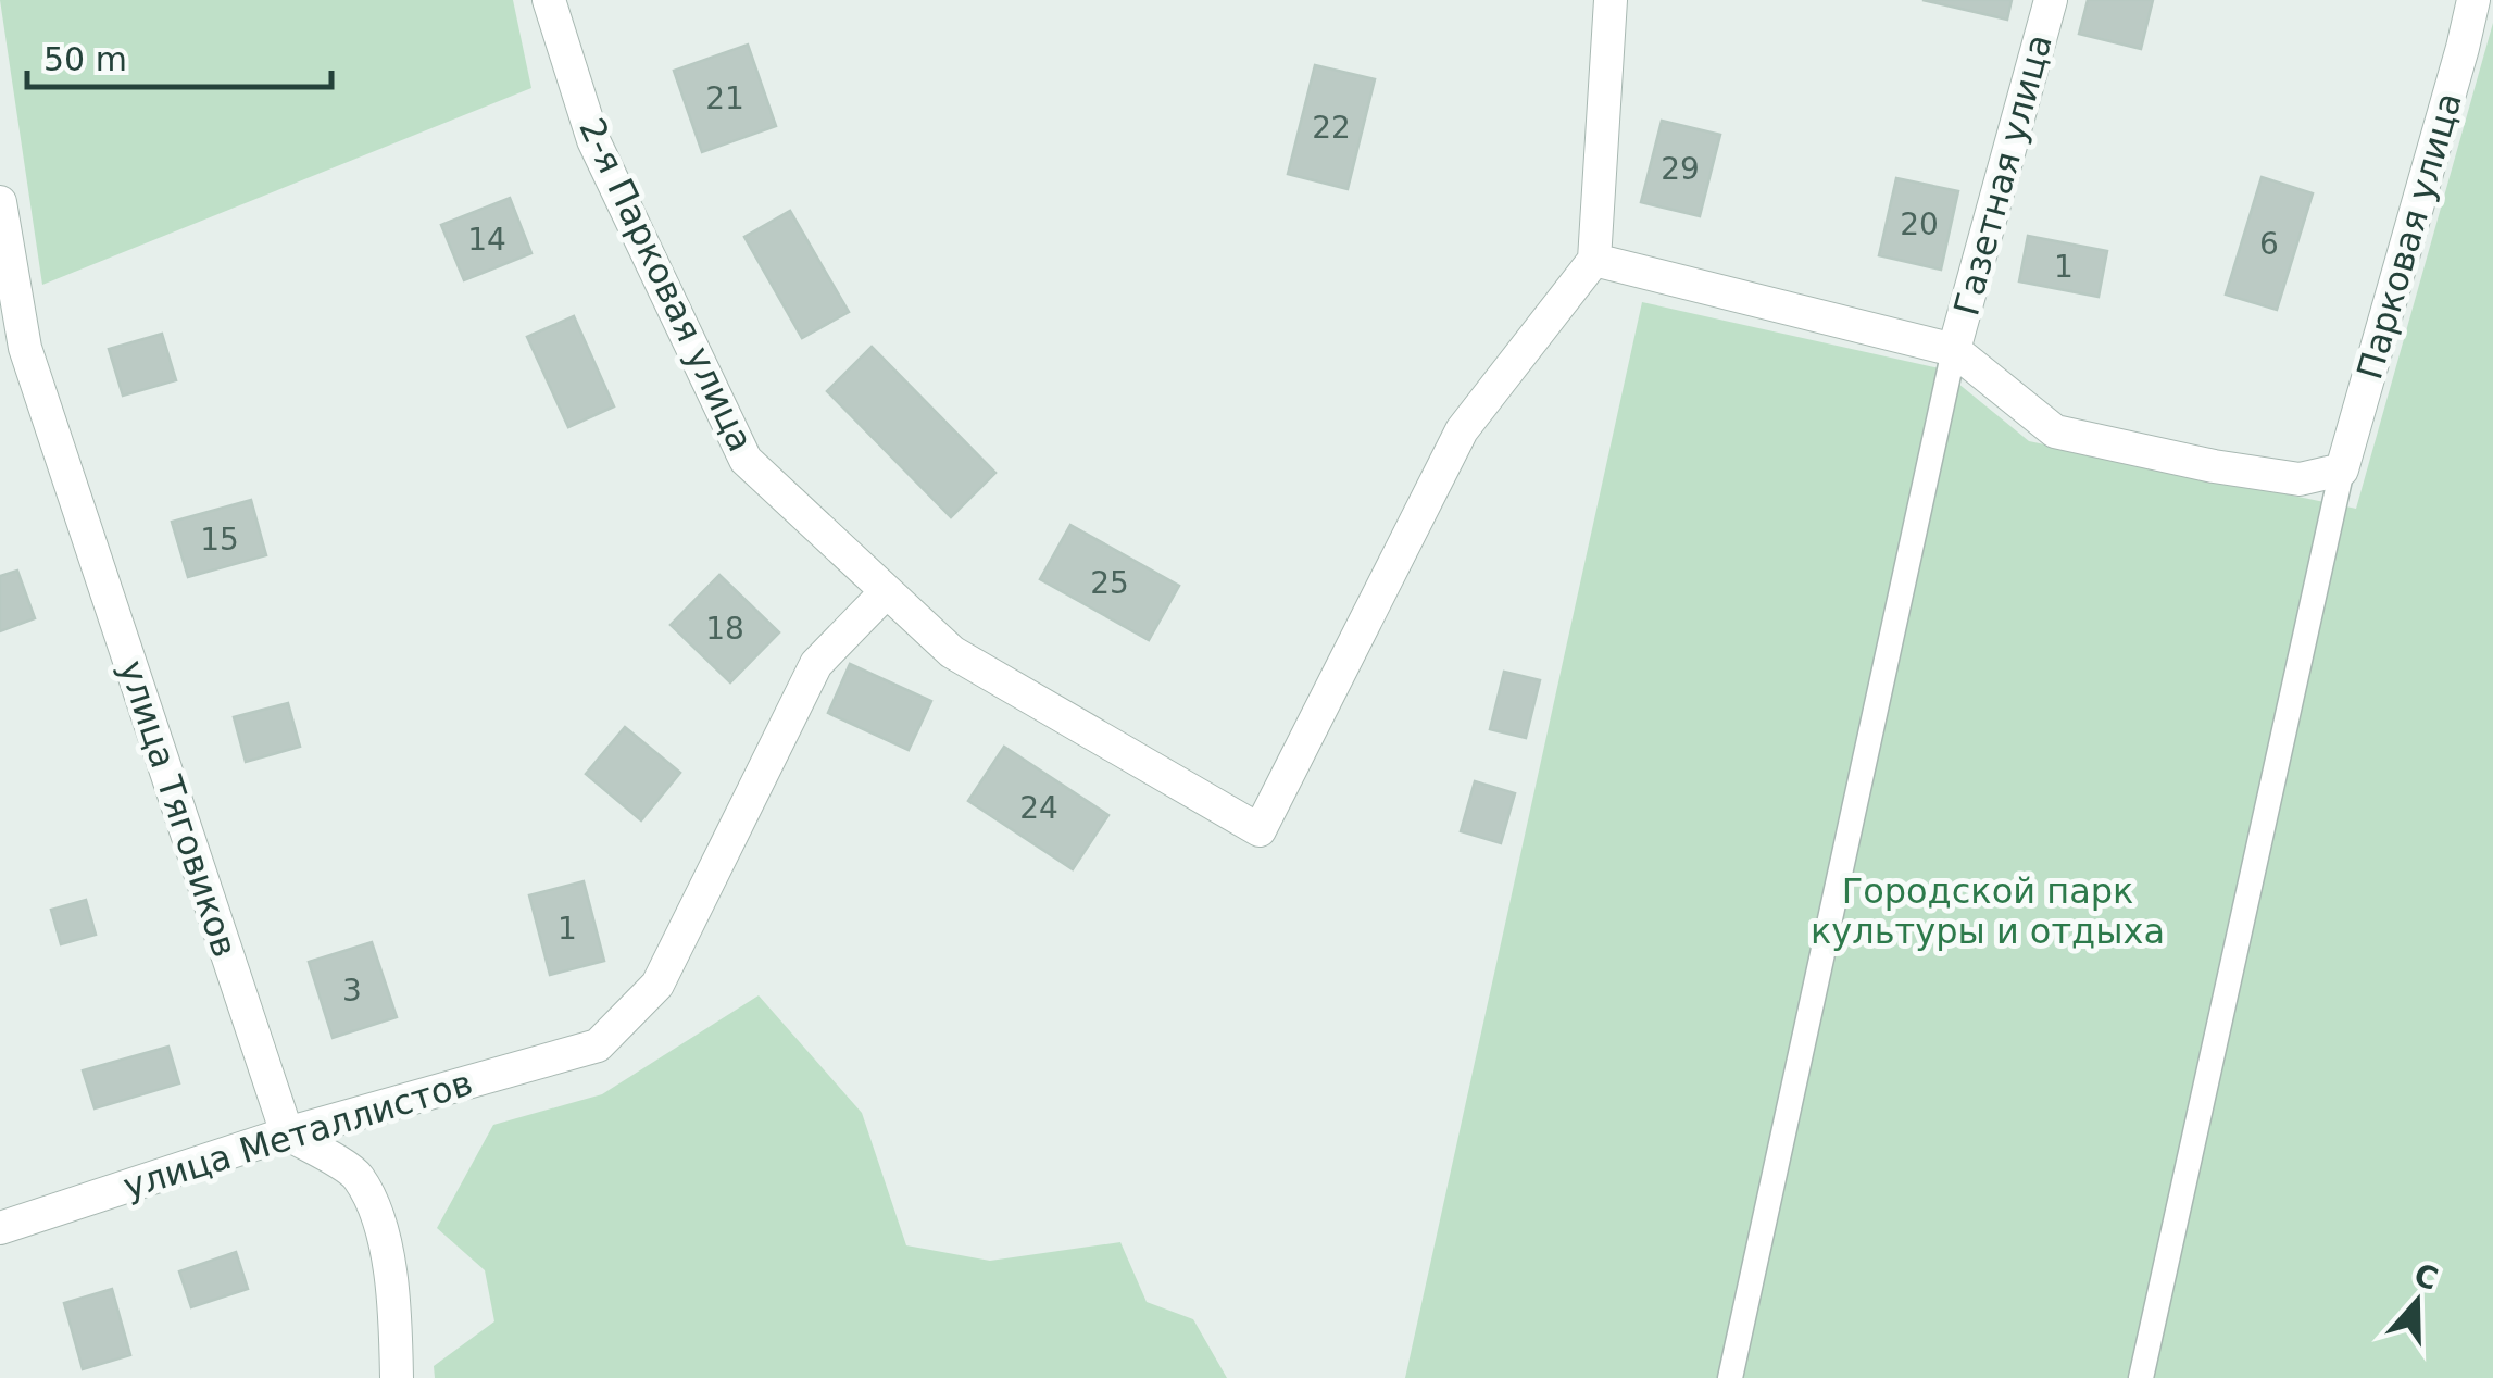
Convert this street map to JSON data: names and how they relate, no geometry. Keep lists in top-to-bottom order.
{
  "streets": {
    "street": [
      "Газетная улица",
      "Парковая улица",
      "2-я Парковая улица",
      "улица Тяговиков",
      "улица Металлистов"
    ]
  },
  "crossings": [
    ["2-я Парковая улица", "улица Металлистов"],
    ["улица Тяговиков", "улица Металлистов"]
  ],
  "parks": ["Городской парк культуры и отдыха"],
  "house_numbers": [
    "21",
    "22",
    "29",
    "20",
    "14",
    "6",
    "1",
    "15",
    "25",
    "18",
    "24",
    "1",
    "3"
  ],
  "scale_bar": "50 m",
  "north": "top"
}
